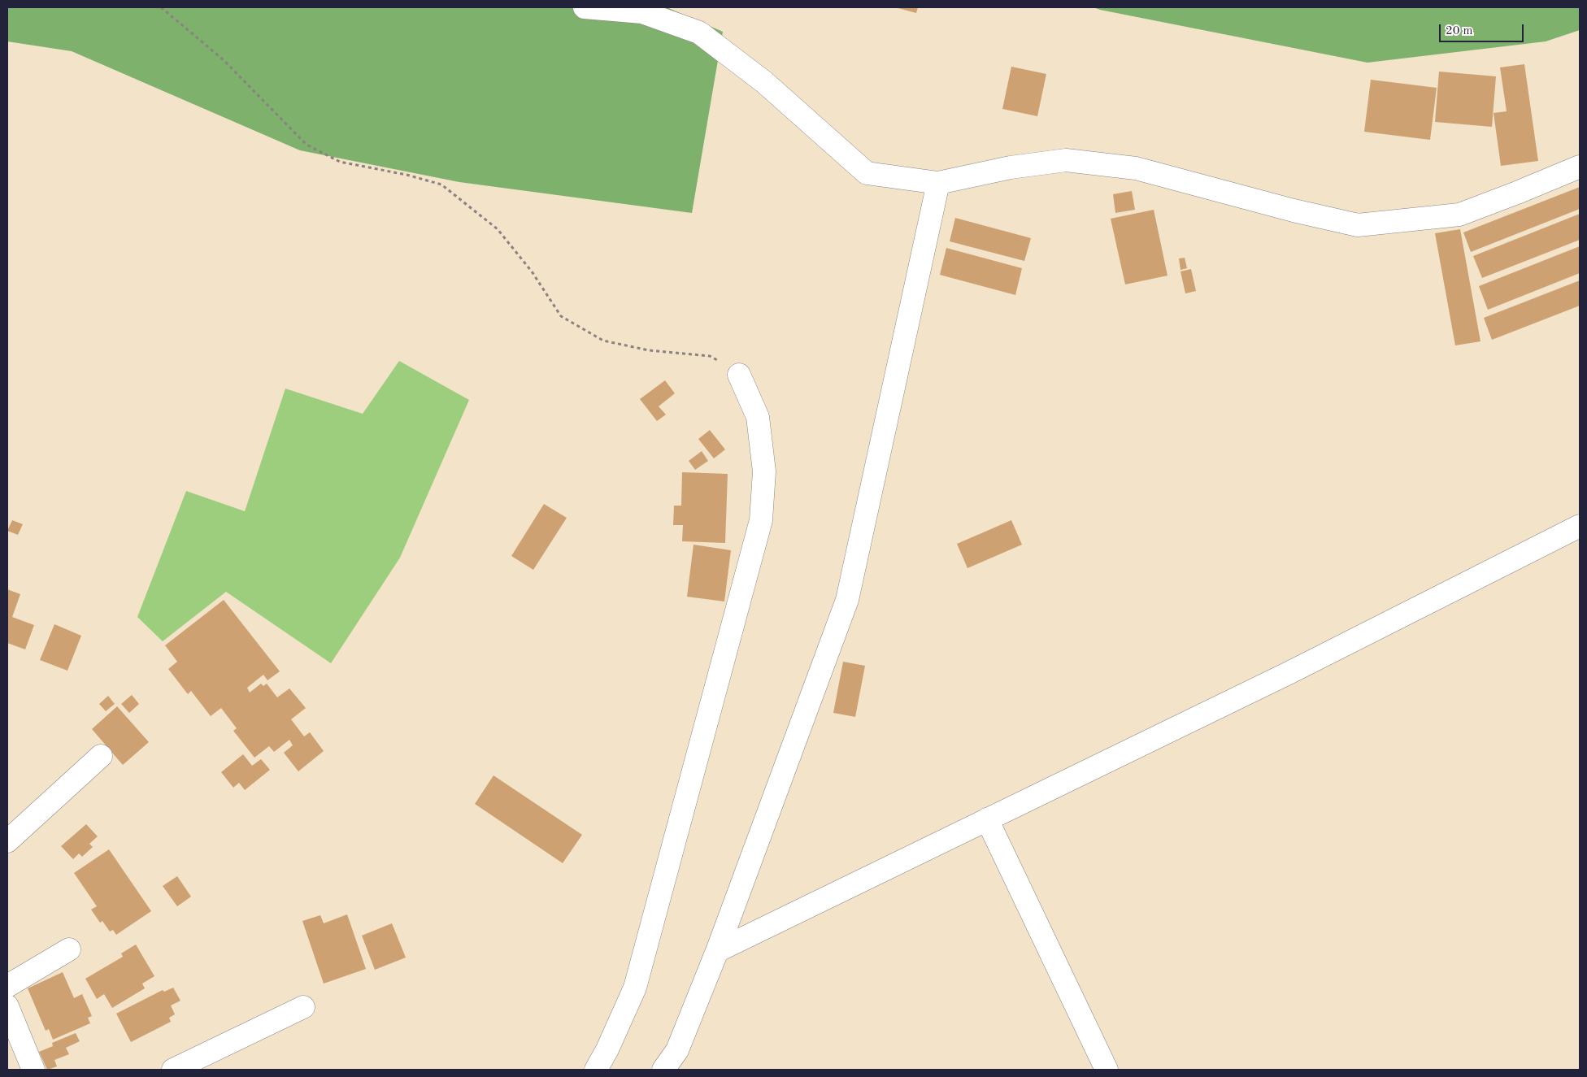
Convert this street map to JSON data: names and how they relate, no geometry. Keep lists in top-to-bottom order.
{
  "scale_bar": "20 m"
}
